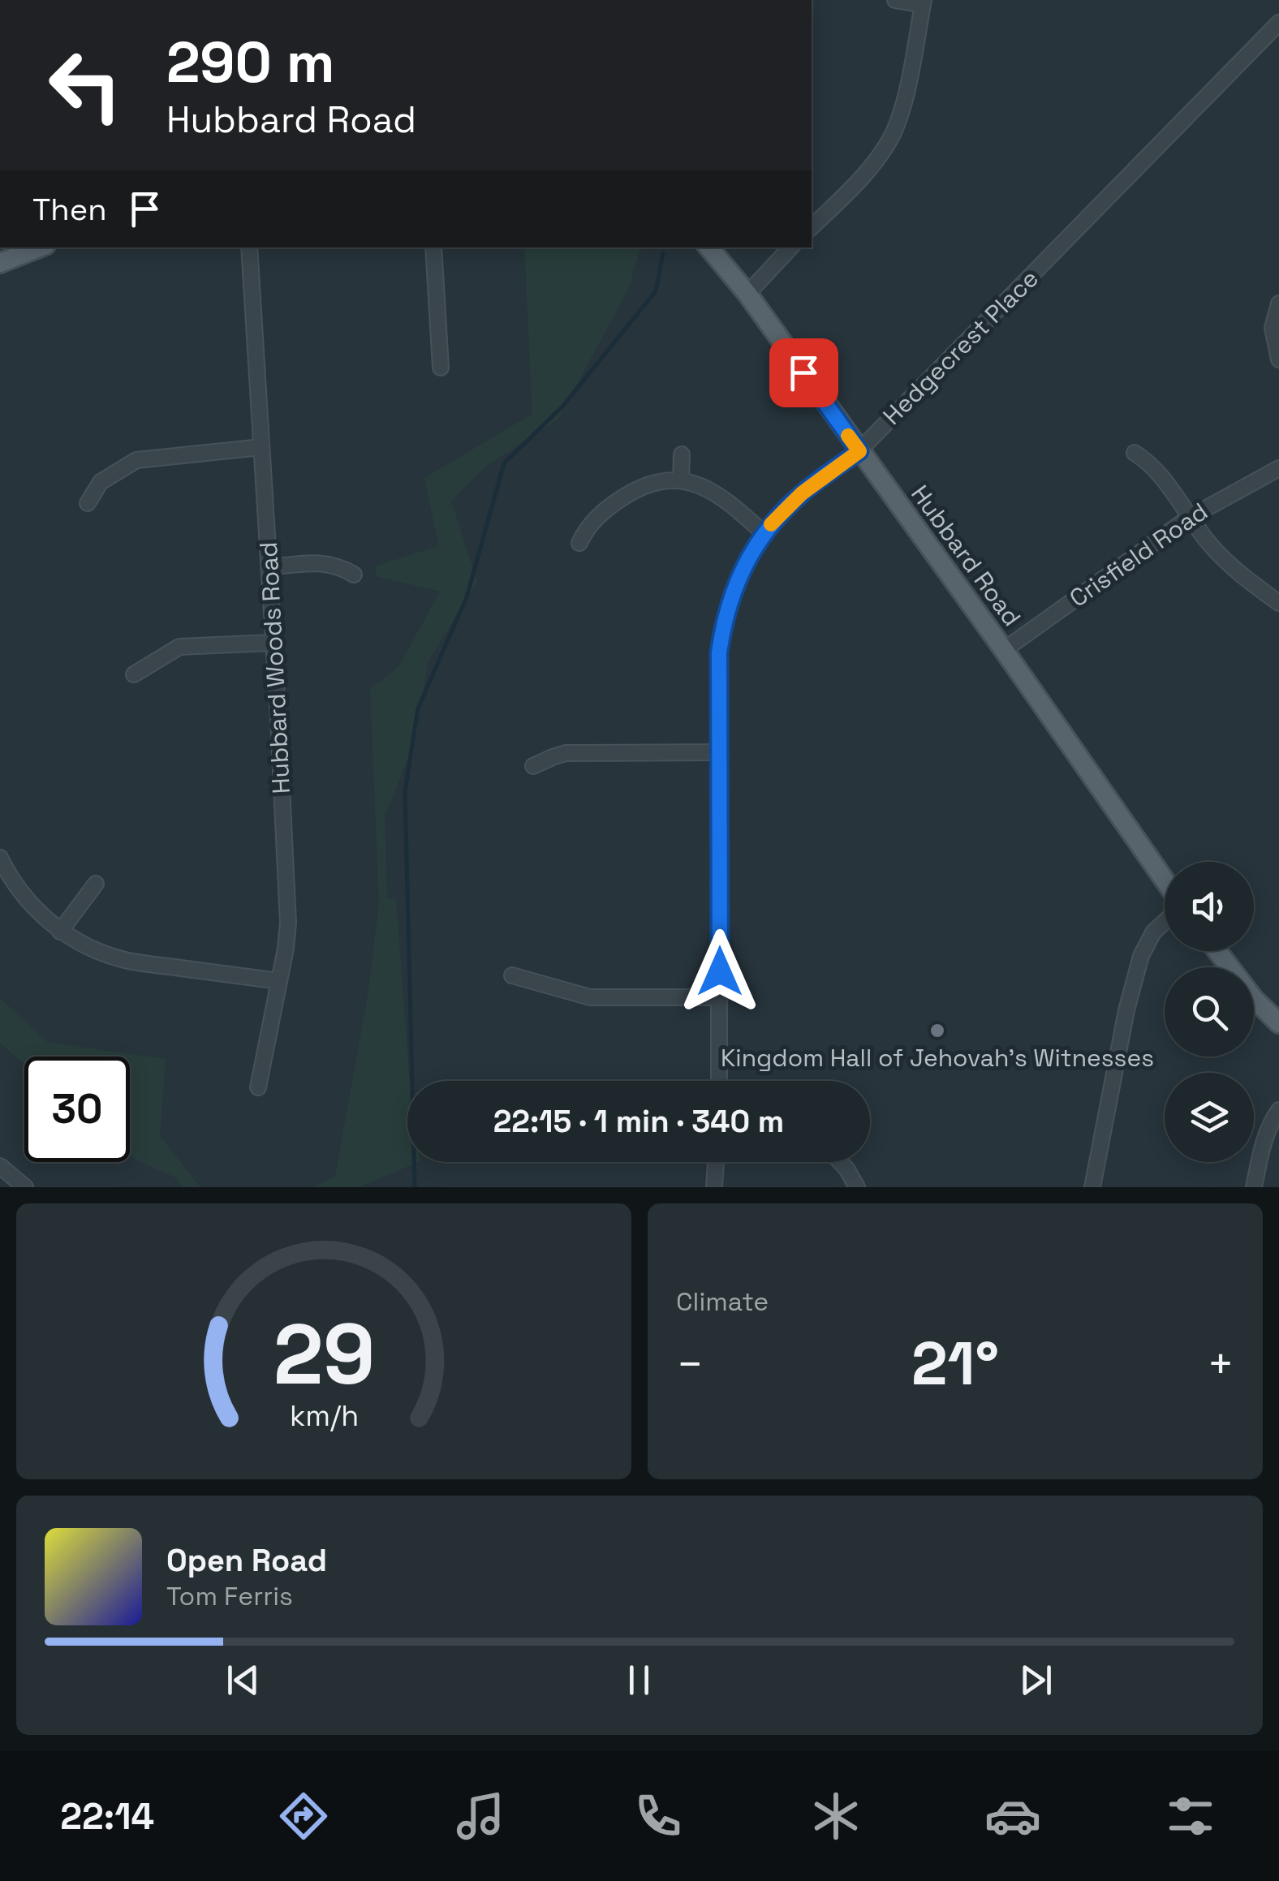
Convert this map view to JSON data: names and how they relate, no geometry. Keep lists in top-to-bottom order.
{
  "streets": {
    "main road": ["Hubbard Road"],
    "street": ["Hedgecrest Place", "Crisfield Road", "Hubbard Woods Road"]
  },
  "crossings": [
    ["Hedgecrest Place", "Hubbard Road"],
    ["Crisfield Road", "Hubbard Road"]
  ],
  "places": ["Kingdom Hall of Jehovah’s Witnesses"],
  "page": {
    "turn": ["290 m", "Hubbard Road"],
    "then": "Then",
    "limit": "30",
    "trip": "22:15 · 1 min · 340 m",
    "tile": "Climate",
    "heat": ["−", "21°", "+"],
    "song": ["Open Road", "Tom Ferris"],
    "tabs": "22:14",
    "gauge": ["29", "km/h"]
  }
}
